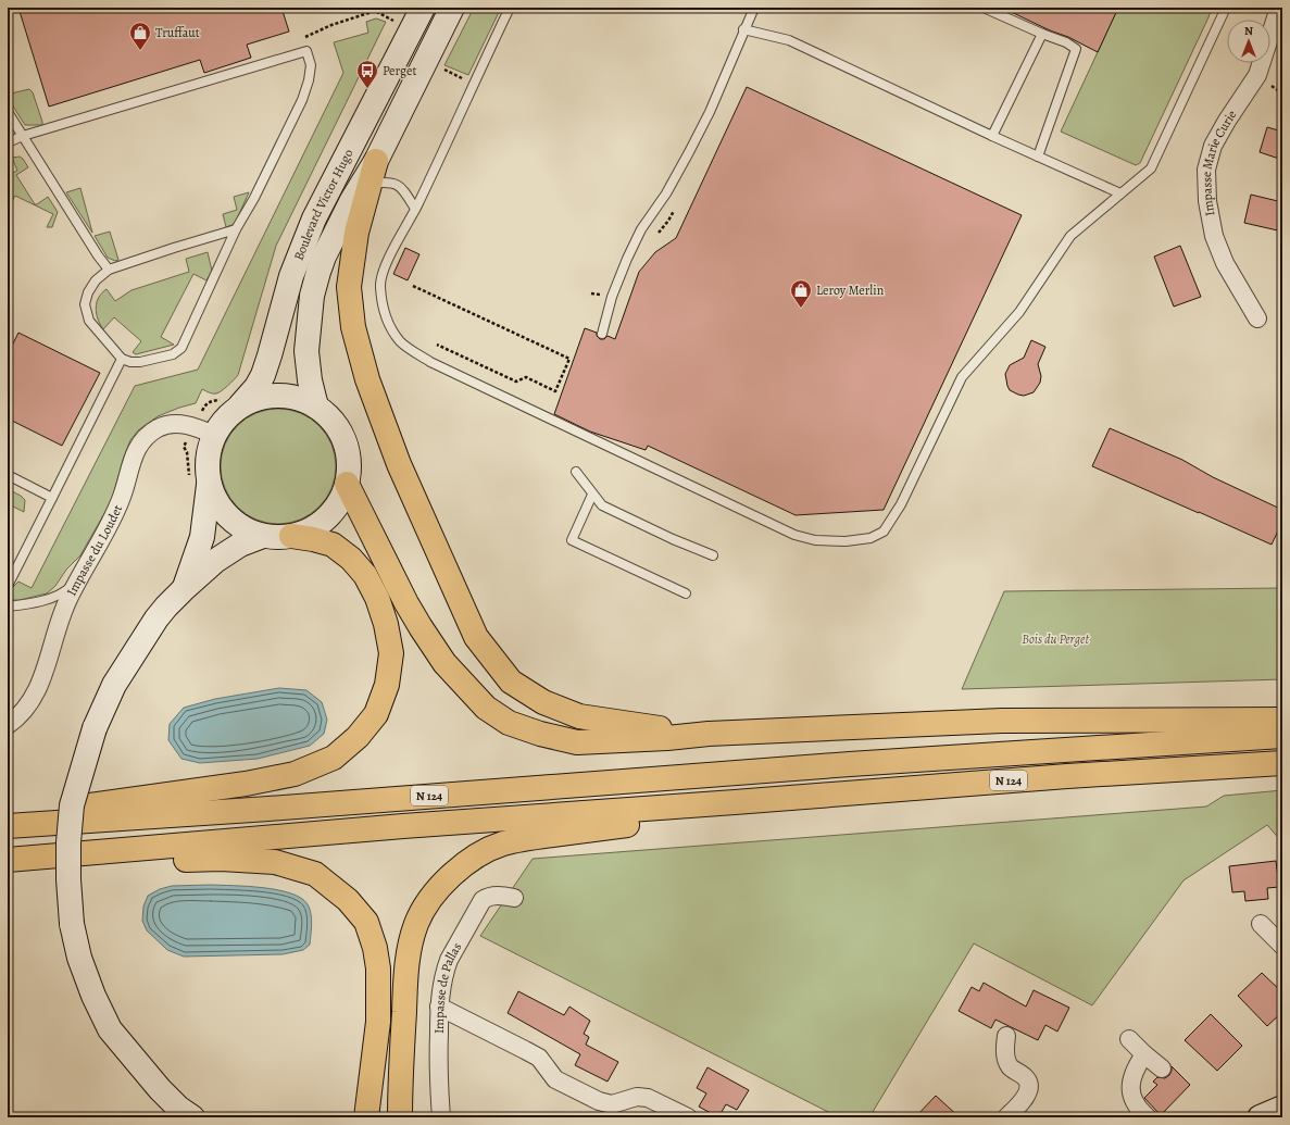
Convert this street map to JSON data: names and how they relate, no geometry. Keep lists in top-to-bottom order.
{
  "streets": {
    "highway": ["N 124"],
    "main road": ["Boulevard Victor Hugo"],
    "street": ["Impasse Marie Curie", "Impasse du Loudet", "Impasse de Pallas"]
  },
  "crossings": [
    ["Boulevard Victor Hugo", "Impasse du Loudet"]
  ],
  "parks": ["Bois du Perget"],
  "places": {
    "shop": ["Truffaut", "Leroy Merlin"],
    "bus stop": ["Perget"]
  },
  "north": "top"
}
